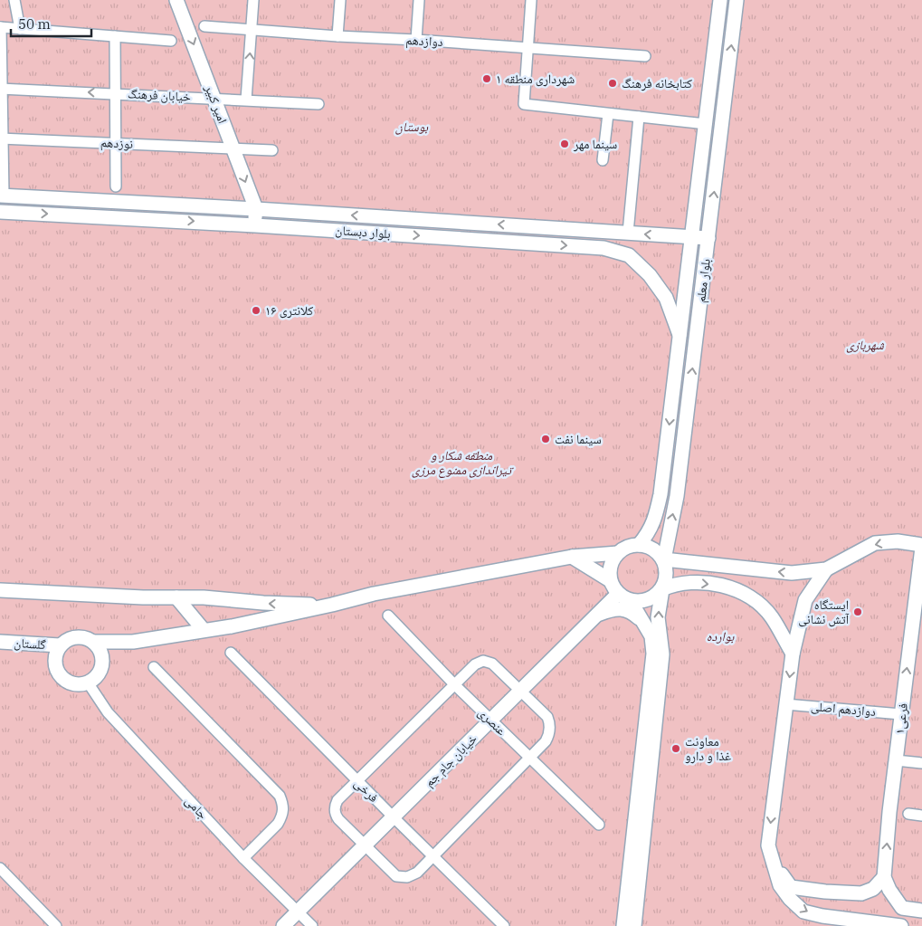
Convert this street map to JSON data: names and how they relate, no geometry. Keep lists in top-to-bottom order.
{
  "streets": {
    "main road": [
      "امیر کبیر",
      "بلوار دبستان",
      "بلوار معلم",
      "گلستان",
      "فرعی۱",
      "خیابان جام جم"
    ],
    "street": [
      "دوازدهم",
      "خیابان فرهنگ",
      "نوزدهم",
      "دوازدهم اصلی",
      "عنصری",
      "فرخی",
      "جامی"
    ]
  },
  "crossings": [
    ["خیابان فرهنگ", "امیر کبیر"],
    ["امیر کبیر", "نوزدهم"],
    ["امیر کبیر", "بلوار دبستان"],
    ["بلوار دبستان", "بلوار معلم"],
    ["بلوار معلم", "خیابان جام جم"],
    ["گلستان", "جامی"],
    ["دوازدهم اصلی", "فرعی۱"],
    ["عنصری", "خیابان جام جم"],
    ["خیابان جام جم", "فرخی"],
    ["خیابان جام جم", "جامی"]
  ],
  "one_way": ["امیر کبیر"],
  "parks": [
    "بوستان",
    "شهربازی",
    "منطقه شکار و تیراندازی ممنوع مرزی",
    "بوارده"
  ],
  "places": [
    "شهرداری منطقه ۱",
    "کتابخانه فرهنگ",
    "سینما مهر",
    "کلانتری ۱۶",
    "سینما نفت",
    "ایستگاه آتش نشانی",
    "معاونت غذا و دارو"
  ],
  "scale_bar": "50 m"
}
